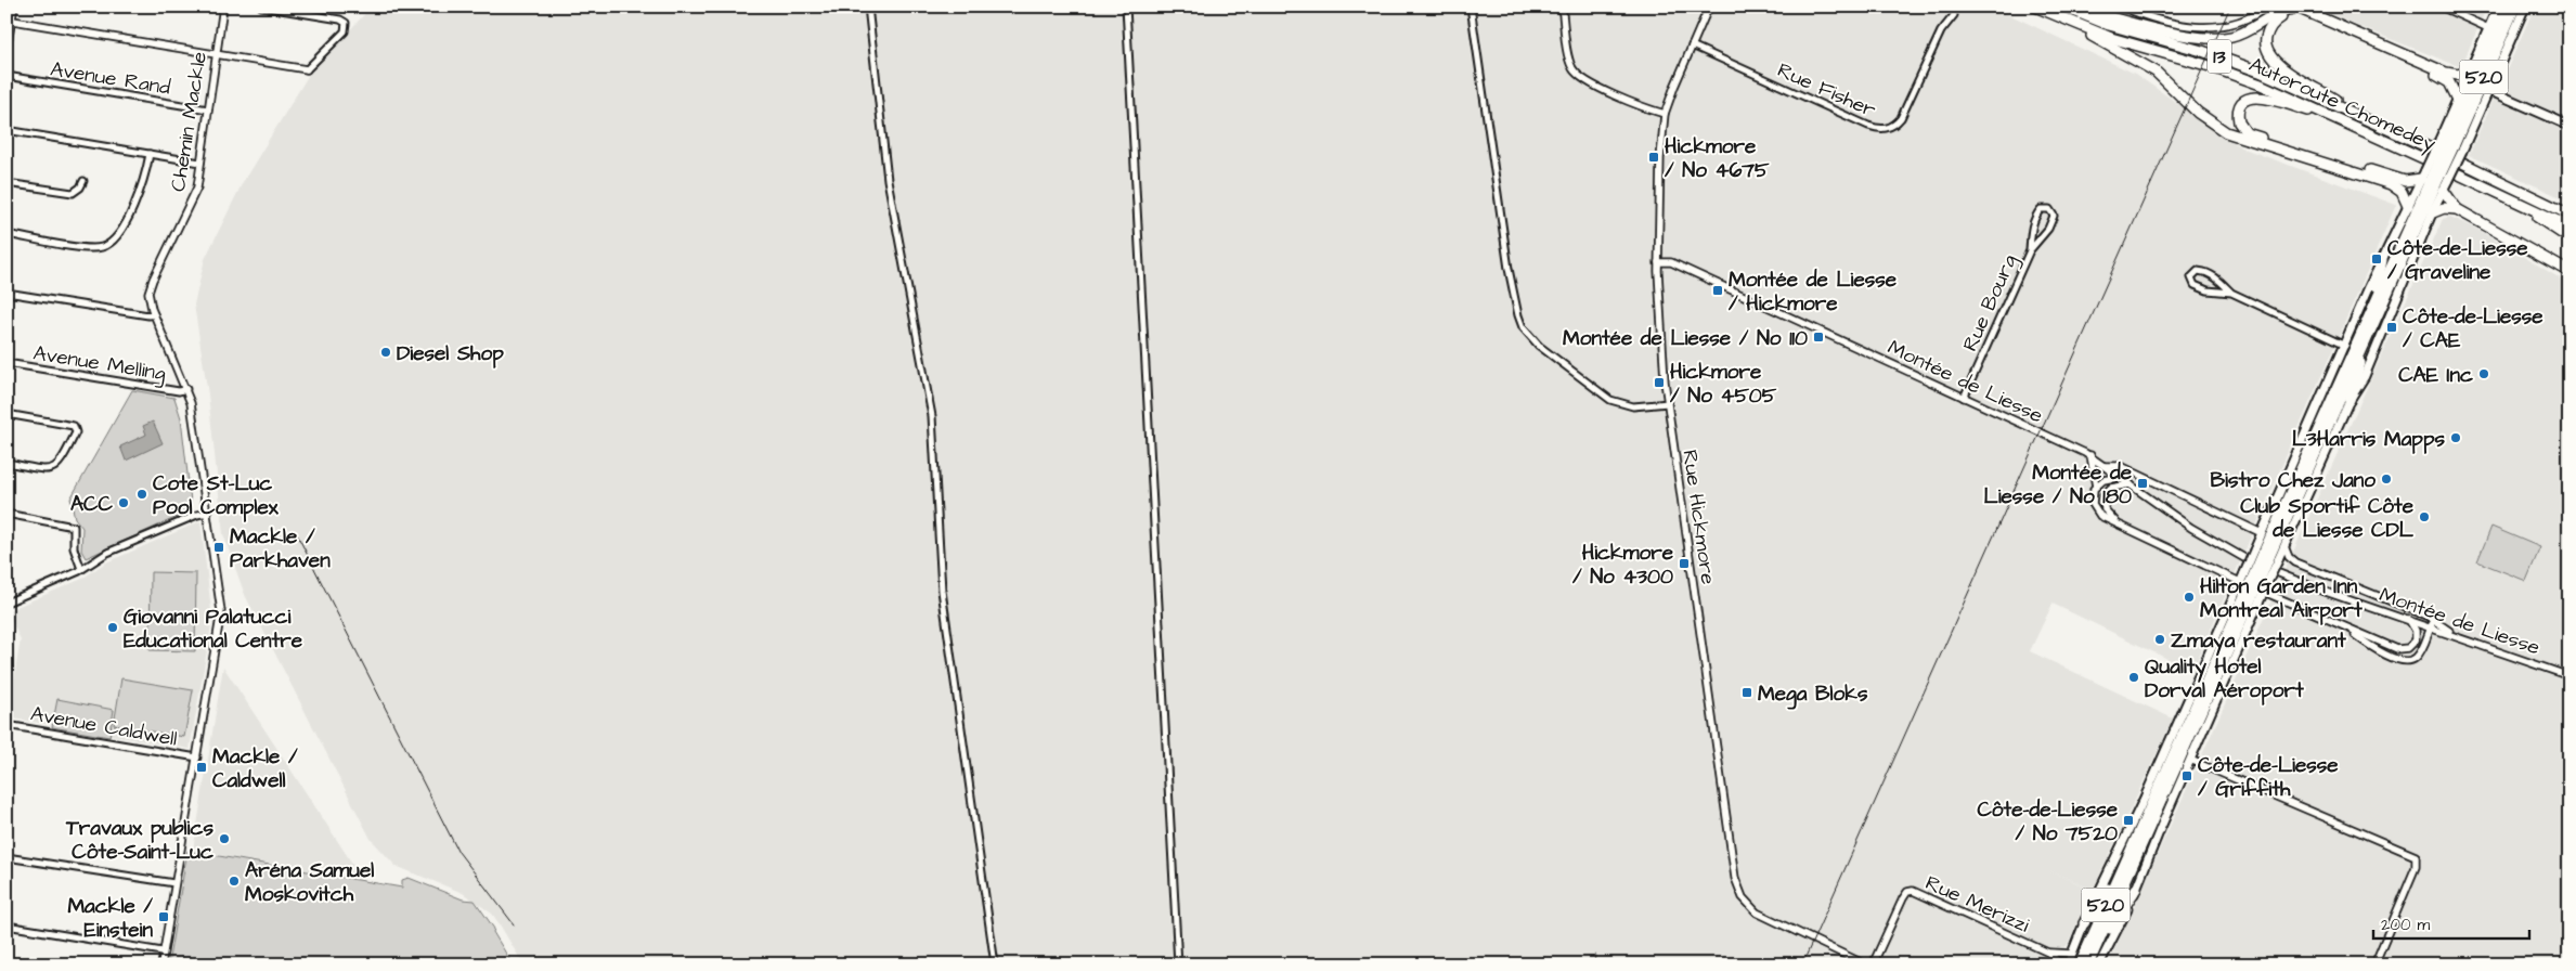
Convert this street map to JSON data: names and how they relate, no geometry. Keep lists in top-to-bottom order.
{
  "streets": {
    "highway": ["13", "520", "Autoroute Chomedey"],
    "street": [
      "Avenue Rand",
      "Rue Fisher",
      "Chemin Mackle",
      "Rue Bourg",
      "Avenue Melling",
      "Montée de Liesse",
      "Rue Hickmore",
      "Avenue Caldwell",
      "Rue Merizzi"
    ]
  },
  "crossings": [
    ["Avenue Rand", "Chemin Mackle"],
    ["Rue Fisher", "Rue Hickmore"],
    ["Chemin Mackle", "Avenue Melling"],
    ["Chemin Mackle", "Avenue Caldwell"],
    ["Rue Bourg", "Montée de Liesse"],
    ["Montée de Liesse", "Rue Hickmore"]
  ],
  "places": {
    "transit": [
      "Hickmore / No 4675",
      "Côte-de-Liesse / Graveline",
      "Montée de Liesse / Hickmore",
      "Côte-de-Liesse / CAE",
      "Montée de Liesse / No 110",
      "Hickmore / No 4505",
      "Montée de Liesse / No 180",
      "Mackle / Parkhaven",
      "Hickmore / No 4300",
      "Mega Bloks",
      "Mackle / Caldwell",
      "Côte-de-Liesse / Griffith",
      "Côte-de-Liesse / No 7520",
      "Mackle / Einstein"
    ],
    "other": [
      "Diesel Shop",
      "CAE Inc",
      "L3Harris Mapps",
      "Bistro Chez Jano",
      "Cote St-Luc Pool Complex",
      "ACC",
      "Club Sportif Côte de Liesse CDL",
      "Hilton Garden Inn Montreal Airport",
      "Giovanni Palatucci Educational Centre",
      "Zmaya restaurant",
      "Quality Hotel Dorval Aéroport",
      "Travaux publics Côte-Saint-Luc",
      "Aréna Samuel Moskovitch"
    ]
  },
  "scale_bar": "200 m"
}
